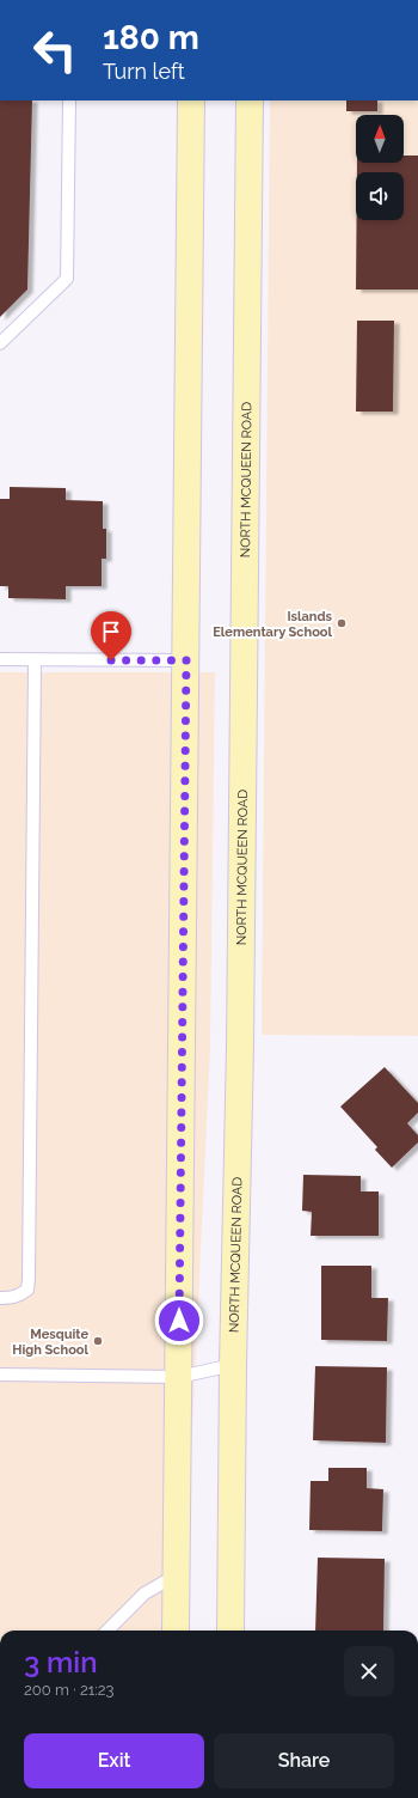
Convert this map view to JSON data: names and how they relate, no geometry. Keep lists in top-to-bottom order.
{
  "streets": {
    "main road": ["NORTH MCQUEEN ROAD"]
  },
  "places": ["Islands Elementary School", "Mesquite High School"],
  "north": "top",
  "page": {
    "turn": ["180 m", "Turn left"],
    "heading": ["3 min", "200 m · 21:23"],
    "buttons": ["Exit", "Share"]
  }
}
